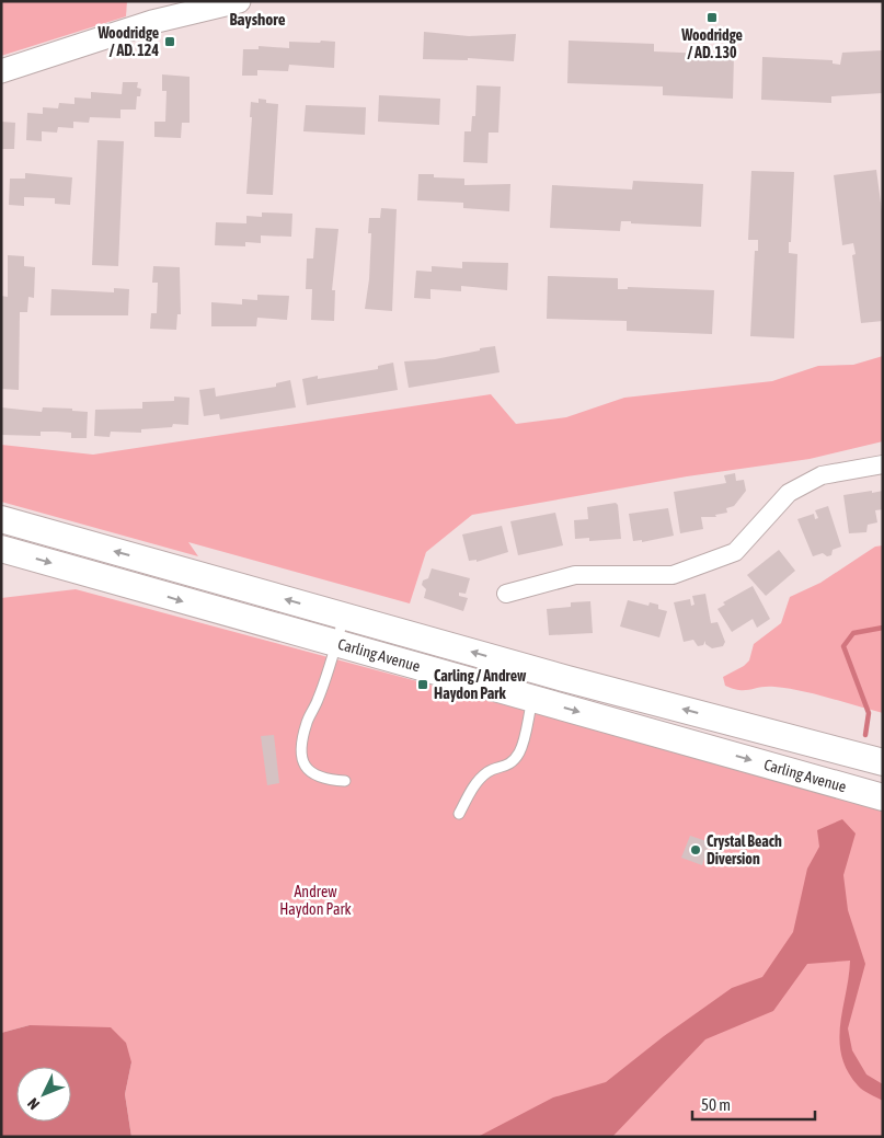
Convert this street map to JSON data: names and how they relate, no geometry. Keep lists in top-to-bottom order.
{
  "streets": {
    "main road": ["Carling Avenue"]
  },
  "districts": ["Bayshore"],
  "parks": ["Andrew Haydon Park"],
  "places": {
    "transit": ["Woodridge / AD. 130", "Woodridge / AD. 124", "Carling / Andrew Haydon Park"],
    "other": ["Crystal Beach Diversion"]
  },
  "scale_bar": "50 m",
  "north": "bottom left"
}
